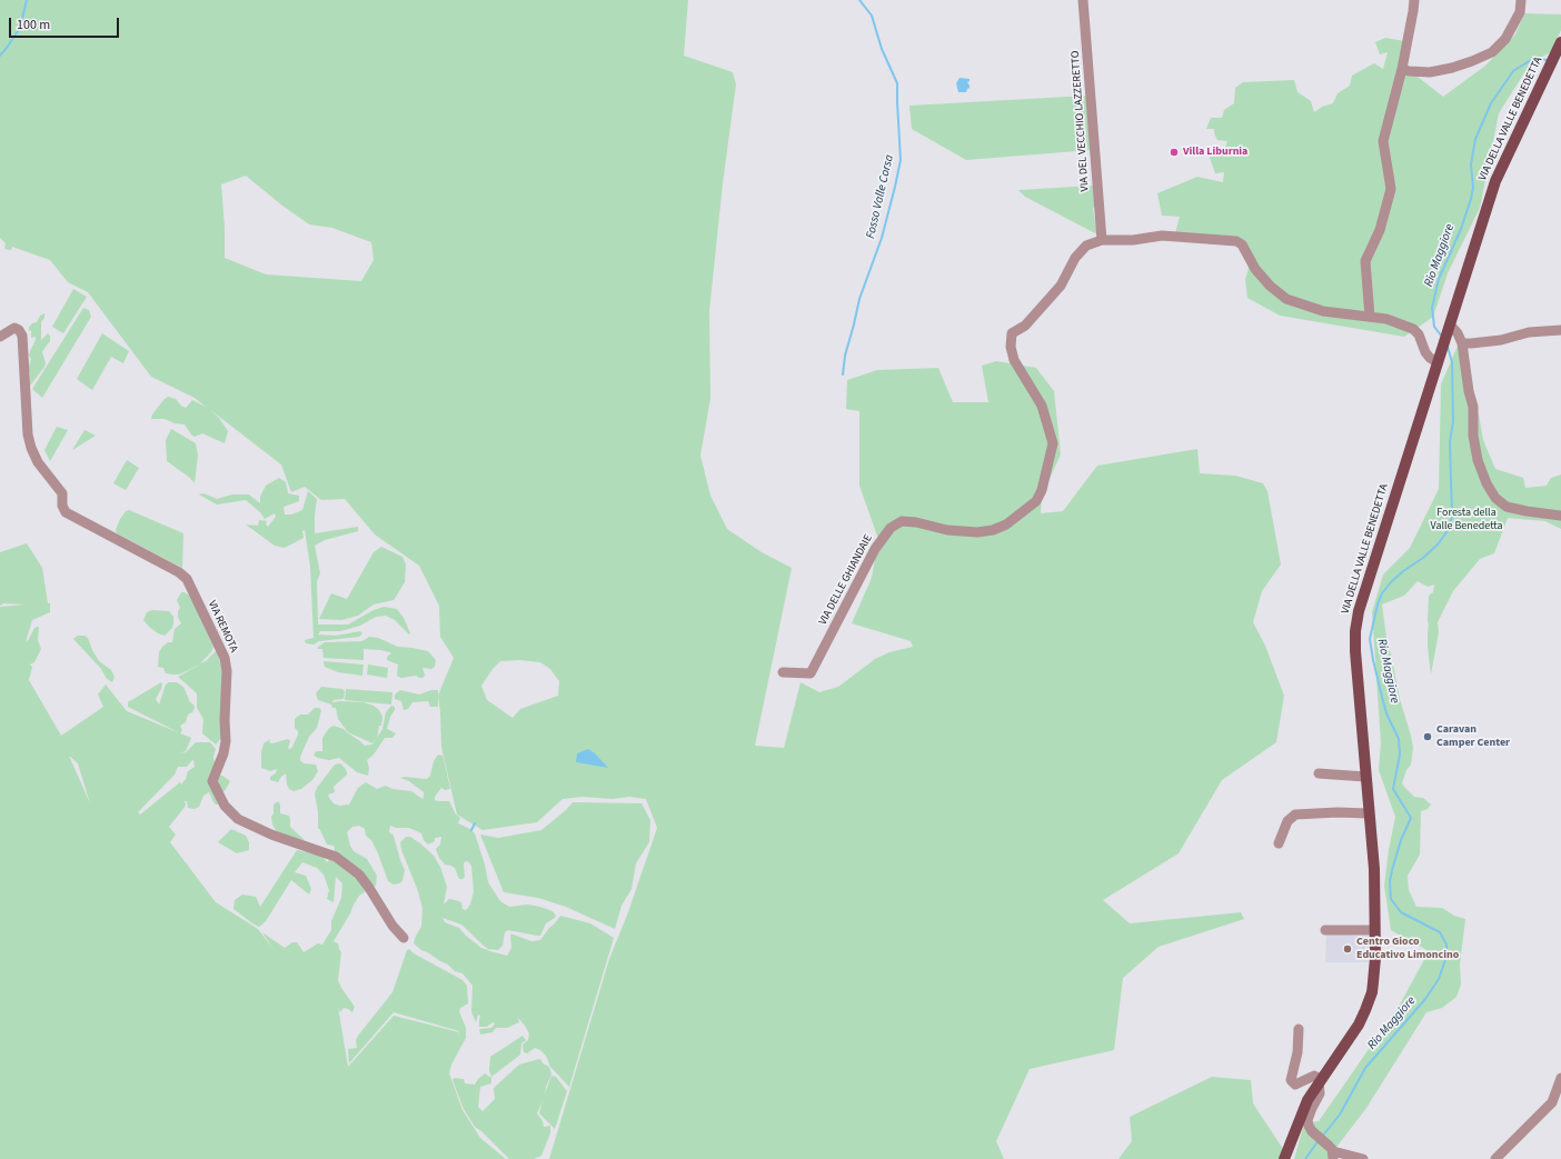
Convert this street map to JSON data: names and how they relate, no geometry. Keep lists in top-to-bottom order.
{
  "streets": {
    "main road": ["VIA DELLA VALLE BENEDETTA"],
    "street": ["VIA DEL VECCHIO LAZZERETTO", "VIA DELLE GHIANDAIE", "VIA REMOTA"]
  },
  "crossings": [
    ["VIA DELLA VALLE BENEDETTA", "VIA DELLE GHIANDAIE"],
    ["VIA DEL VECCHIO LAZZERETTO", "VIA DELLE GHIANDAIE"]
  ],
  "water": ["Fosso Valle Corsa", "Rio Maggiore"],
  "parks": ["Foresta della Valle Benedetta"],
  "places": ["Villa Liburnia", "Caravan Camper Center", "Centro Gioco Educativo Limoncino"],
  "scale_bar": "100 m"
}
